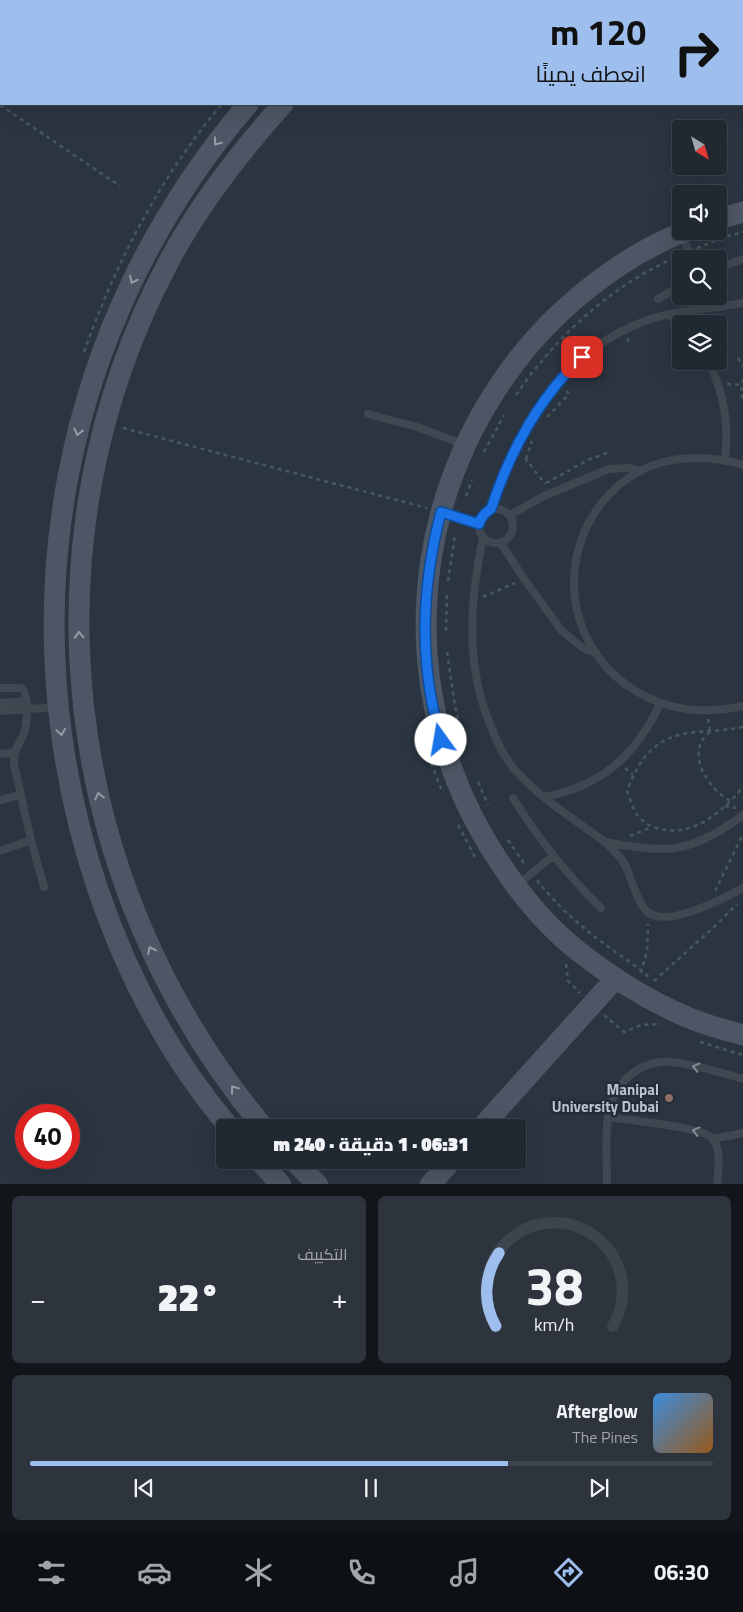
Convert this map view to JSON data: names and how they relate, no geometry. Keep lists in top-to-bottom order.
{
  "places": ["Manipal University Dubai"],
  "north": "bottom right",
  "page": {
    "turn": ["120 m", "انعطف يمينًا"],
    "limit": "40",
    "trip": "06:31 · 1 دقيقة · 240 m",
    "tile": "التكييف",
    "heat": ["−", "22°", "+"],
    "song": ["Afterglow", "The Pines"],
    "tabs": "06:30",
    "gauge": ["38", "km/h"]
  }
}
